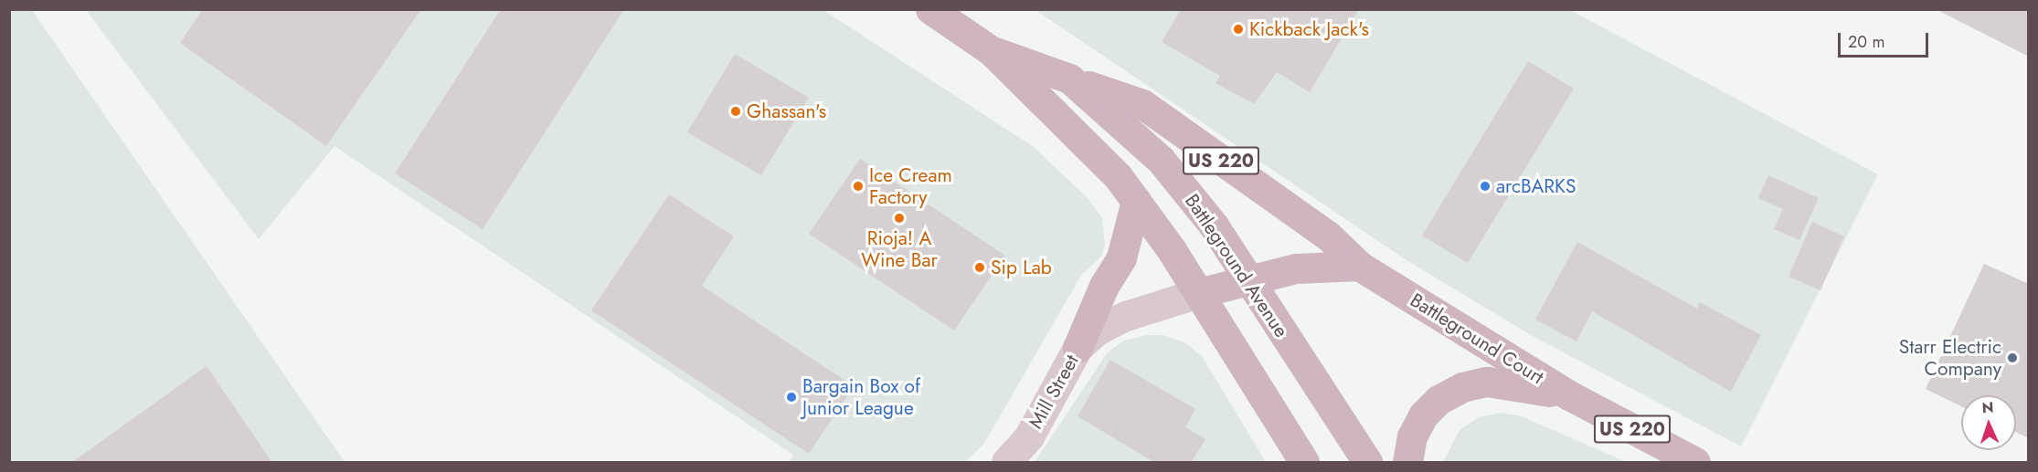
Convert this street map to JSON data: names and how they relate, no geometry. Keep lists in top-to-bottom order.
{
  "streets": {
    "main road": ["US 220", "Battleground Avenue", "Battleground Court"],
    "street": ["Mill Street"]
  },
  "crossings": [
    ["US 220", "Battleground Avenue"],
    ["US 220", "Battleground Court"],
    ["Battleground Avenue", "Mill Street"]
  ],
  "places": [
    "Kickback Jack's",
    "Ghassan's",
    "Ice Cream Factory",
    "arcBARKS",
    "Rioja! A Wine Bar",
    "Sip Lab",
    "Starr Electric Company",
    "Bargain Box of Junior League"
  ],
  "scale_bar": "20 m",
  "north": "top"
}
